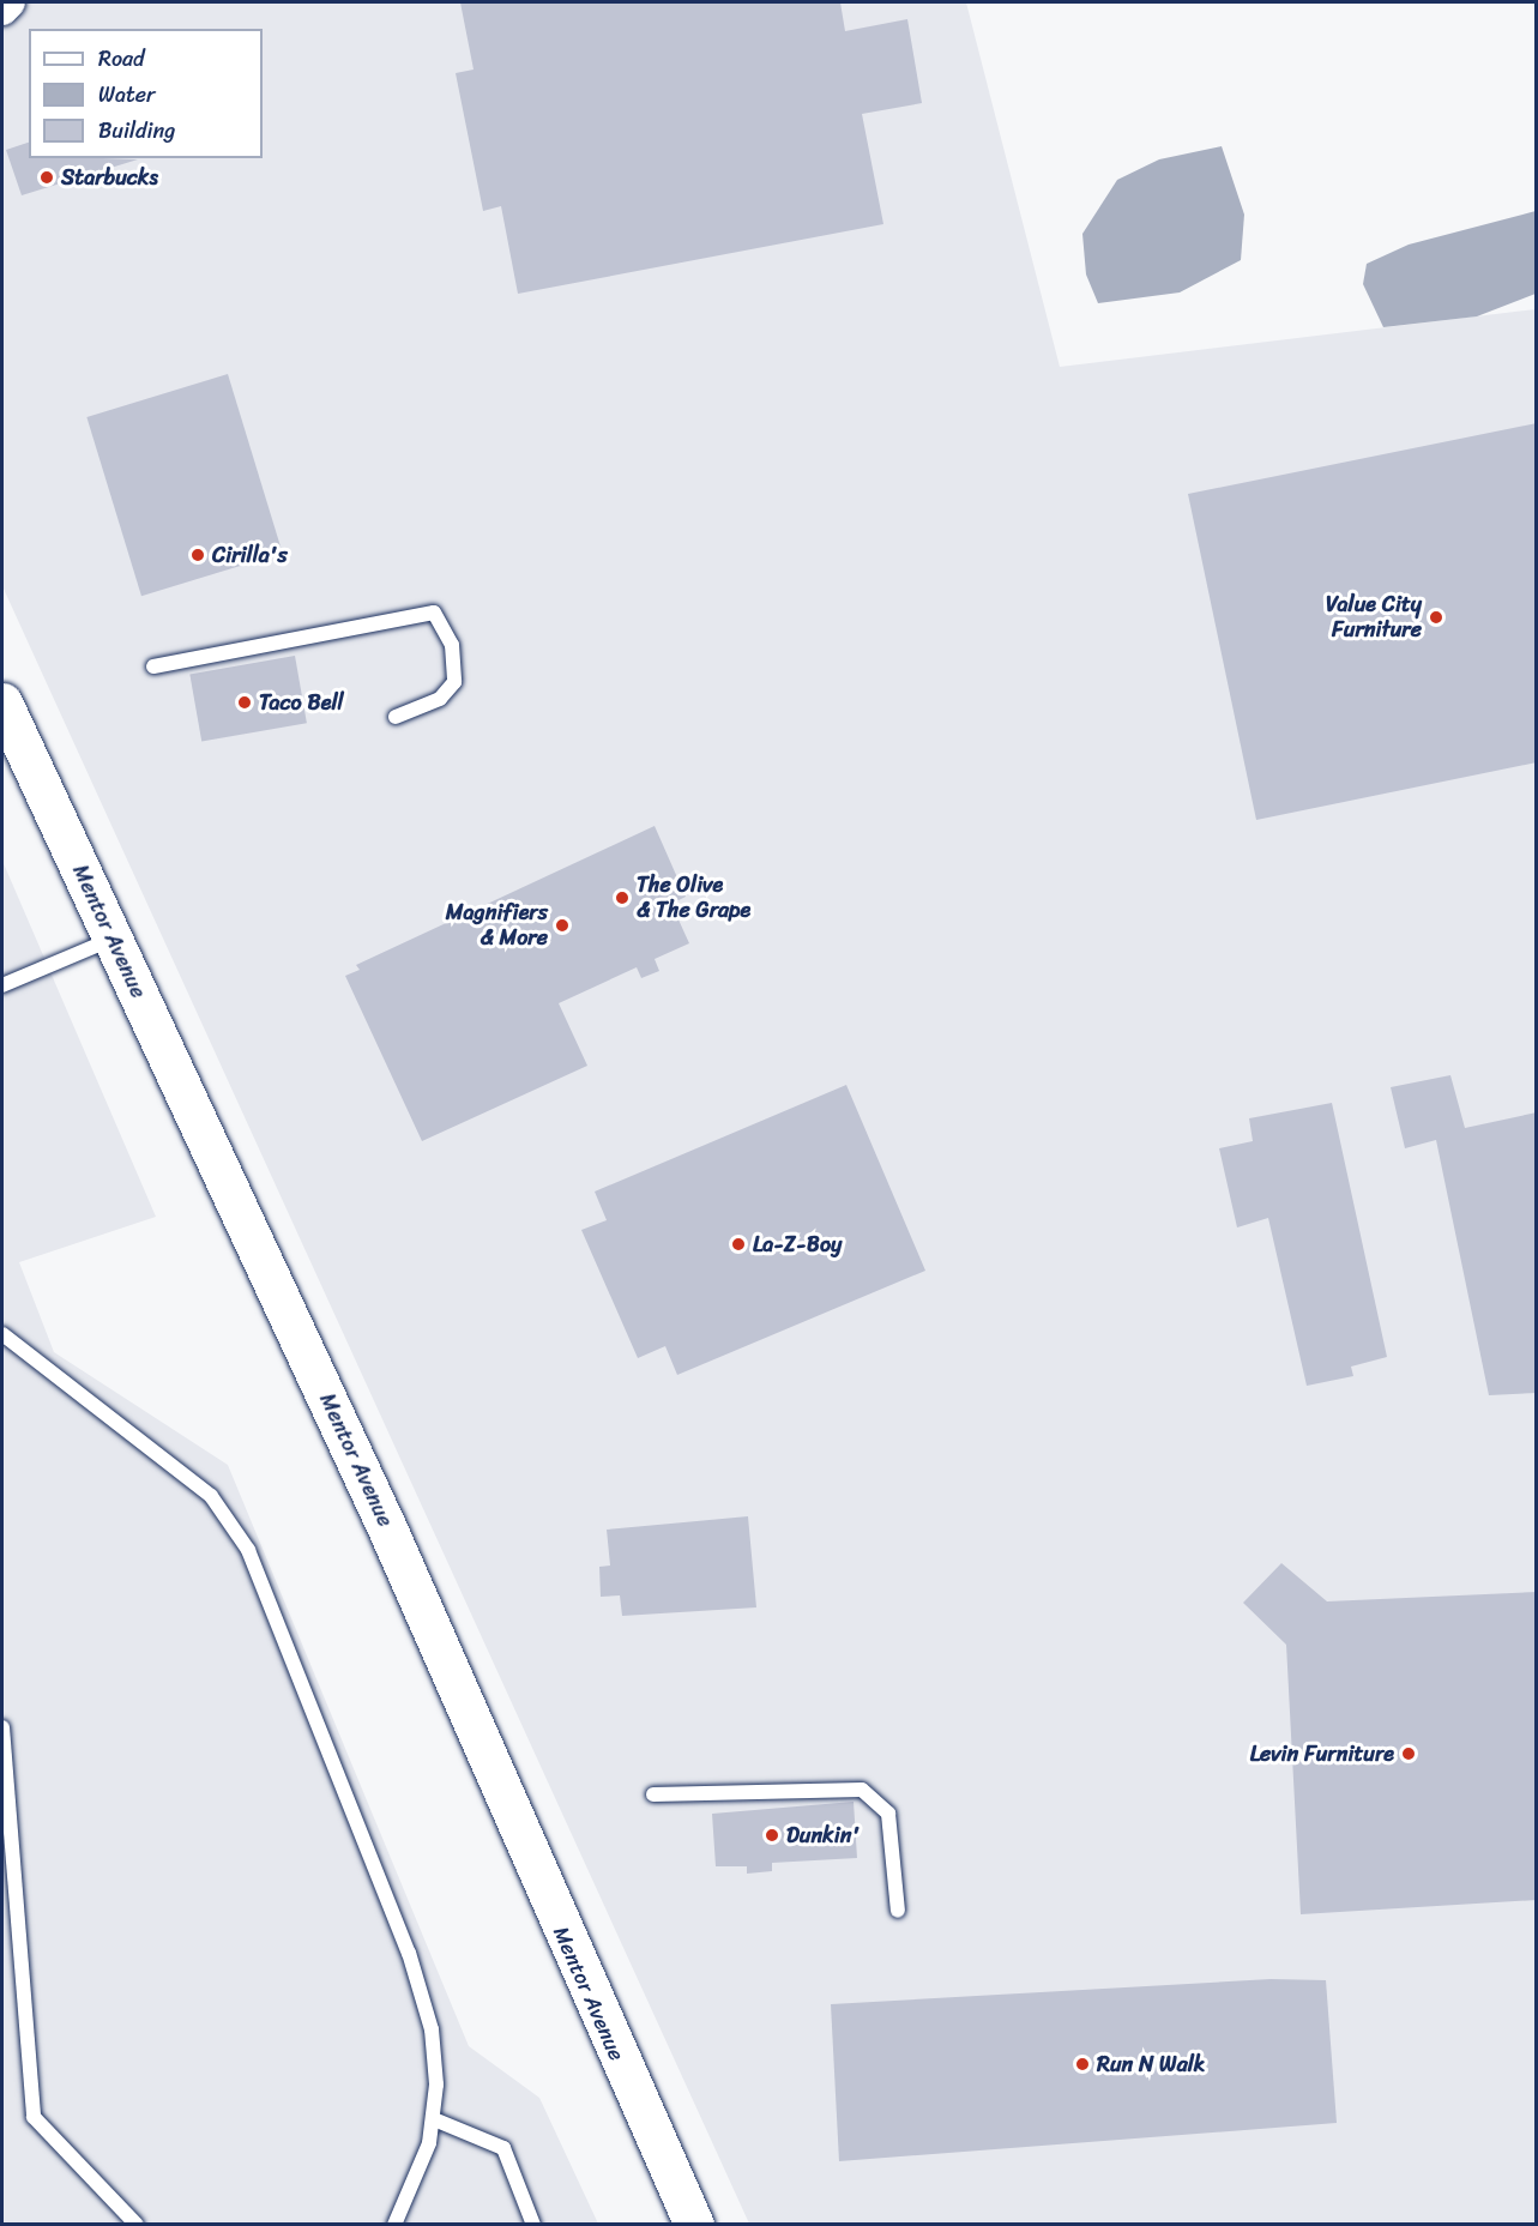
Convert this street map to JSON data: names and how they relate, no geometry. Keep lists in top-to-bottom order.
{
  "streets": {
    "main road": ["Mentor Avenue"]
  },
  "places": [
    "Starbucks",
    "Cirilla's",
    "Value City Furniture",
    "Taco Bell",
    "The Olive & The Grape",
    "Magnifiers & More",
    "La-Z-Boy",
    "Levin Furniture",
    "Dunkin'",
    "Run N Walk"
  ],
  "legend": ["Road", "Water", "Building"]
}
